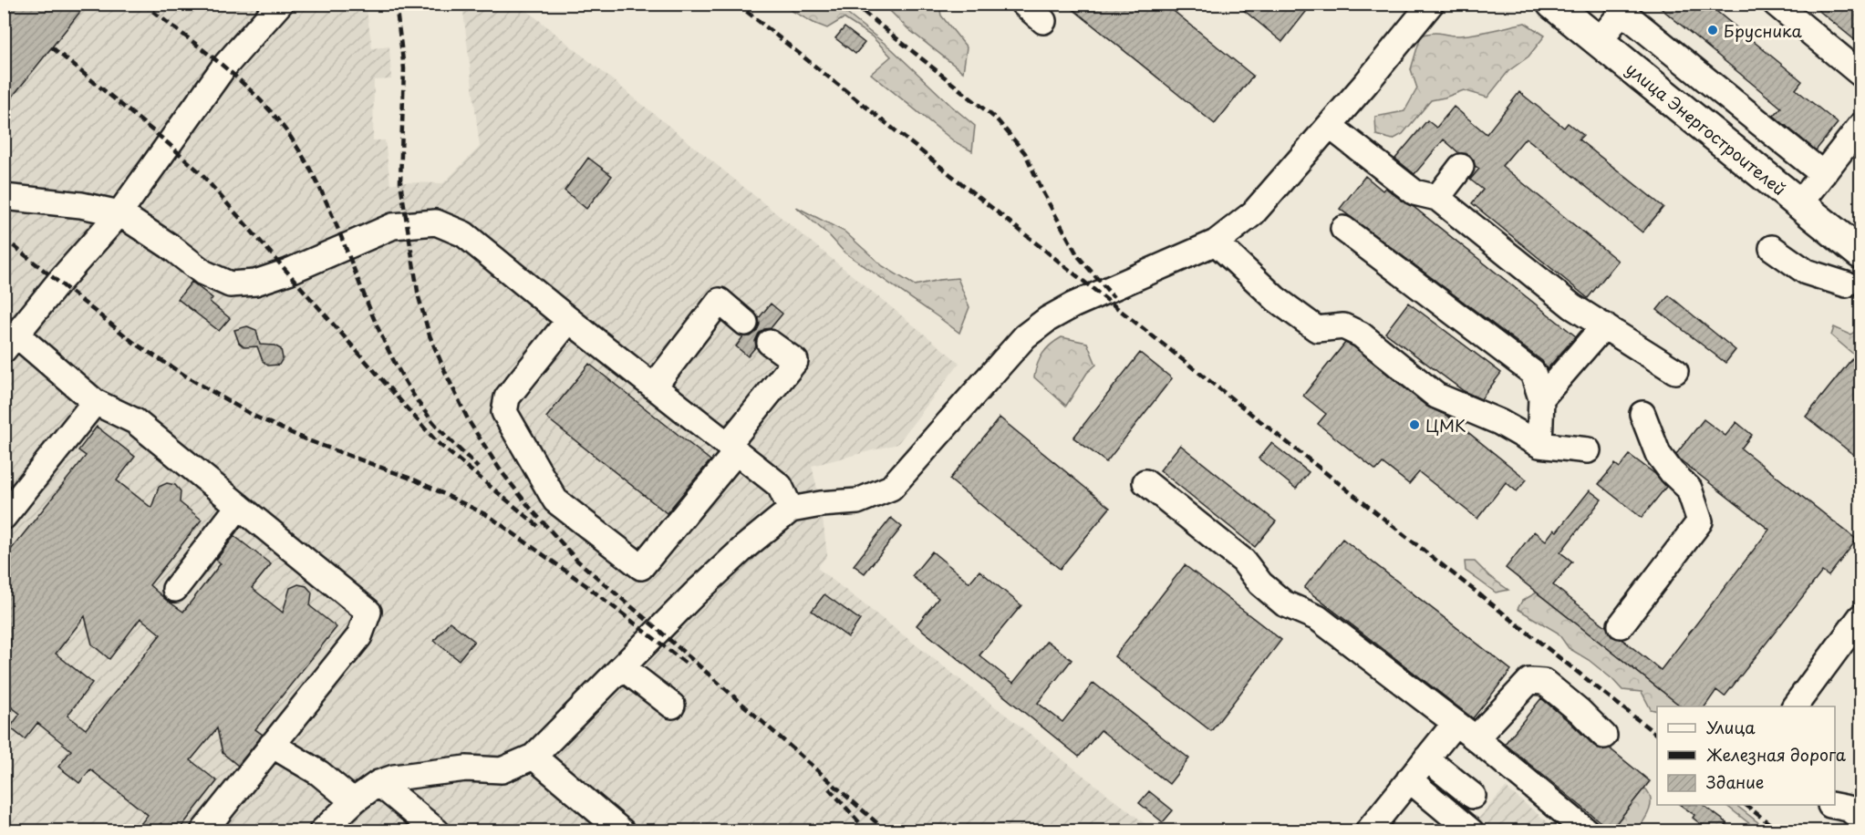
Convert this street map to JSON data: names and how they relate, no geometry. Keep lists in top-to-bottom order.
{
  "streets": {
    "main road": ["улица Энергостроителей"]
  },
  "places": ["Брусника", "ЦМК"],
  "legend": ["Улица", "Железная дорога", "Здание"]
}
